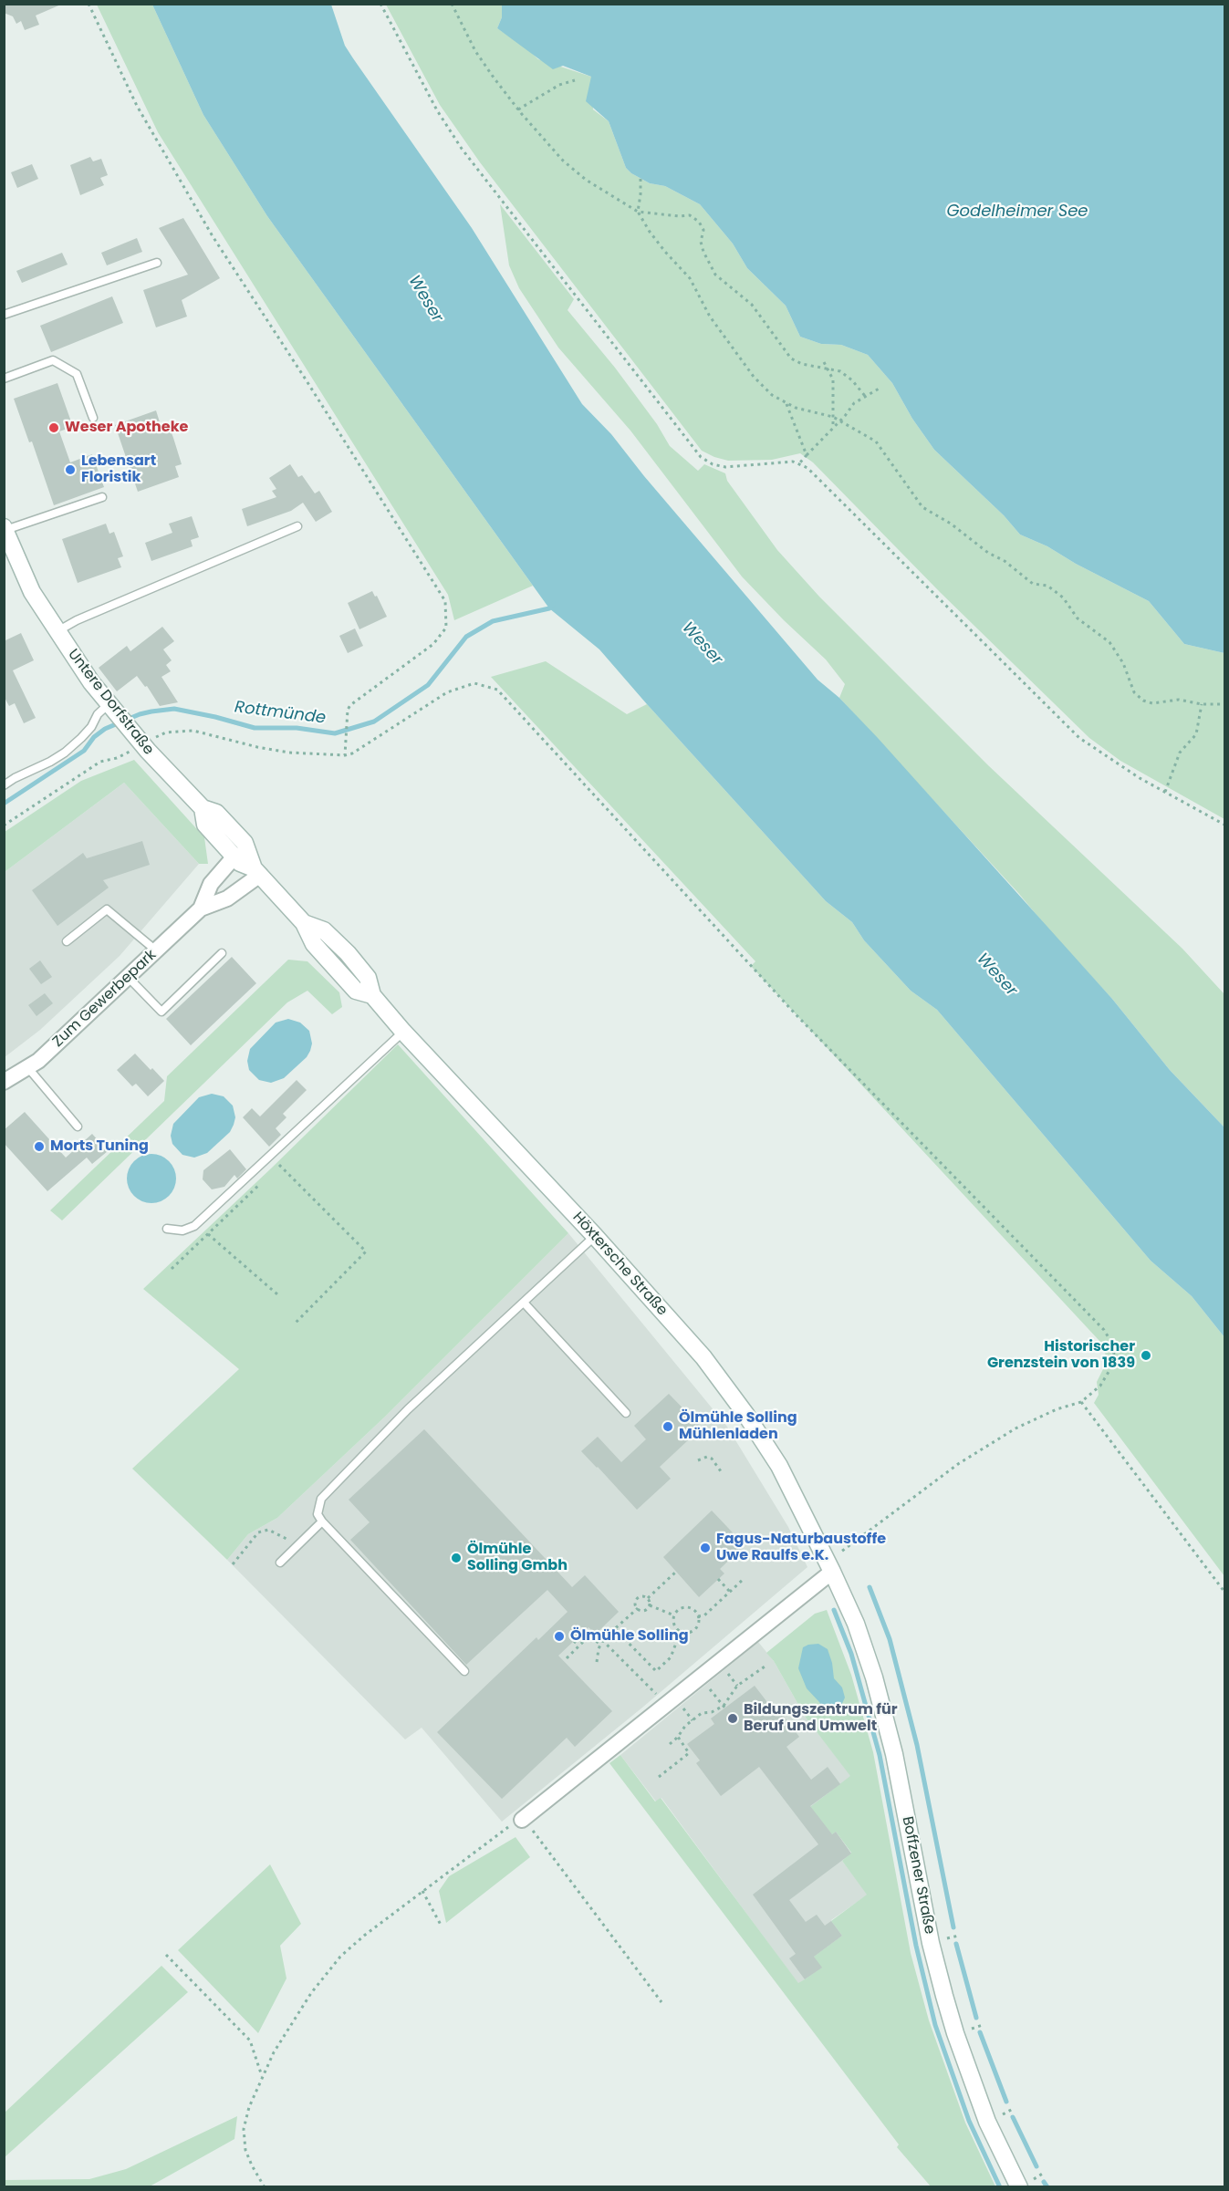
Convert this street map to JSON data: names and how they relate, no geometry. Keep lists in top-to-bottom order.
{
  "streets": {
    "street": [
      "Untere Dorfstraße",
      "Zum Gewerbepark",
      "Höxtersche Straße",
      "Boffzener Straße"
    ]
  },
  "crossings": [
    ["Untere Dorfstraße", "Zum Gewerbepark"],
    ["Untere Dorfstraße", "Höxtersche Straße"],
    ["Zum Gewerbepark", "Höxtersche Straße"],
    ["Höxtersche Straße", "Boffzener Straße"]
  ],
  "water": ["Godelheimer See", "Weser", "Rottmünde"],
  "places": [
    "Weser Apotheke",
    "Lebensart Floristik",
    "Morts Tuning",
    "Historischer Grenzstein von 1839",
    "Ölmühle Solling Mühlenladen",
    "Fagus-Naturbaustoffe Uwe Raulfs e.K.",
    "Ölmühle Solling Gmbh",
    "Ölmühle Solling",
    "Bildungszentrum für Beruf und Umwelt"
  ]
}
